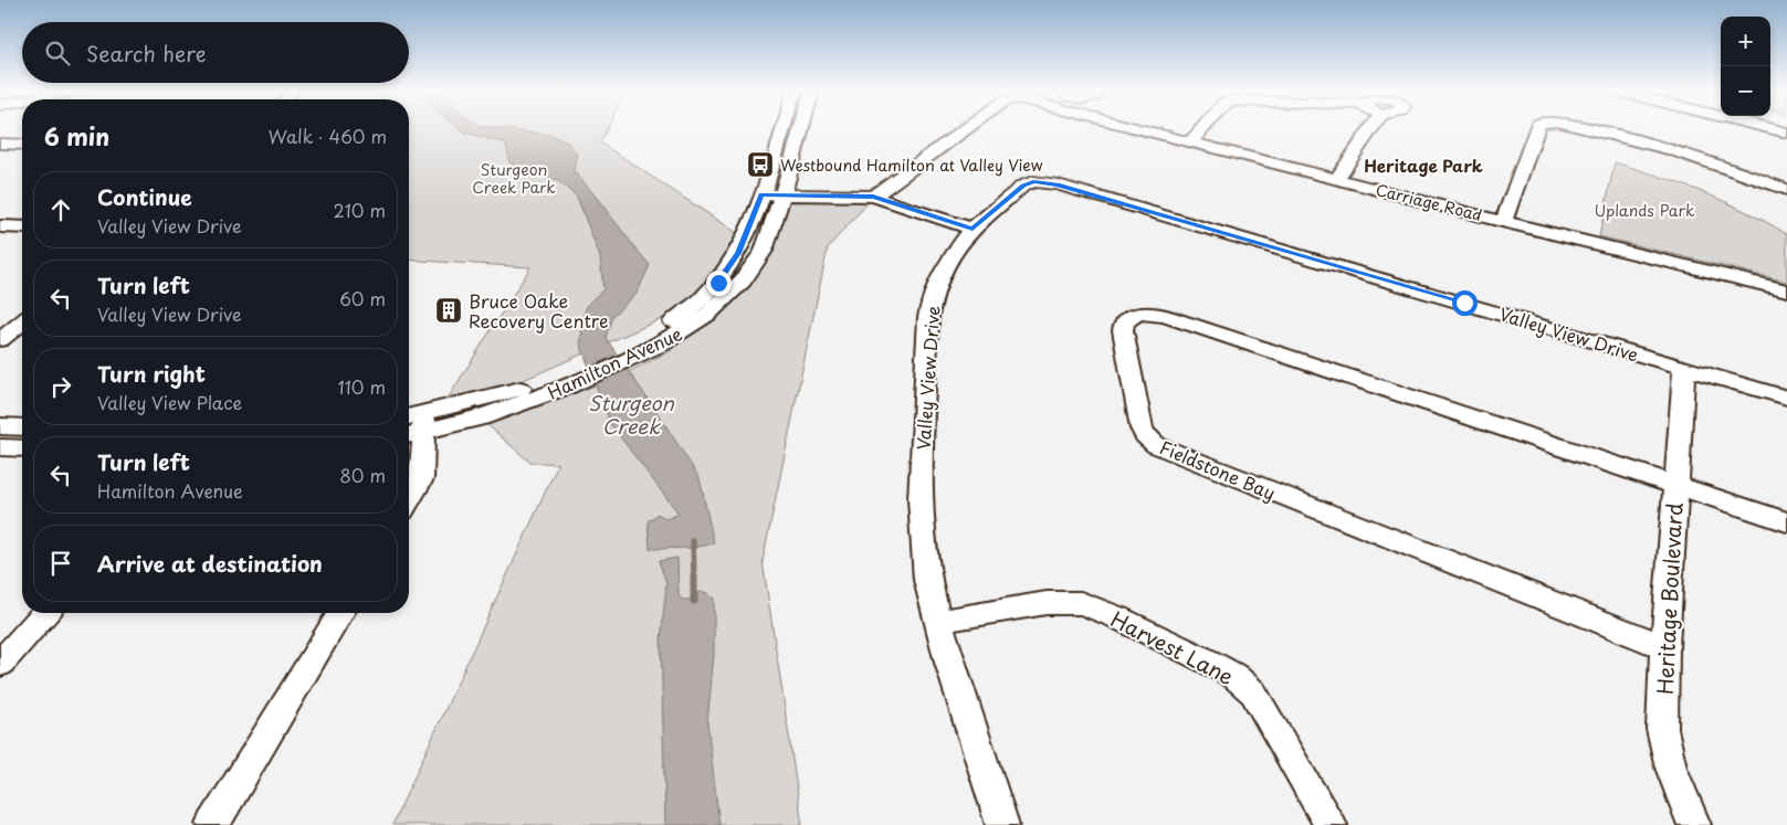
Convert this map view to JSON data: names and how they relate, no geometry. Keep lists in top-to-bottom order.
{
  "streets": {
    "street": [
      "Carriage Road",
      "Valley View Drive",
      "Hamilton Avenue",
      "Fieldstone Bay",
      "Heritage Boulevard",
      "Harvest Lane"
    ]
  },
  "crossings": [
    ["Valley View Drive", "Heritage Boulevard"],
    ["Valley View Drive", "Harvest Lane"],
    ["Fieldstone Bay", "Heritage Boulevard"]
  ],
  "districts": ["Heritage Park"],
  "water": ["Sturgeon Creek"],
  "parks": ["Sturgeon Creek Park", "Uplands Park"],
  "places": {
    "bus stop": ["Westbound Hamilton at Valley View"],
    "building": ["Bruce Oake Recovery Centre"]
  },
  "page": {
    "map_buttons": ["+", "−"],
    "search": "Search here",
    "heading": ["6 min", "Walk · 460 m"],
    "list": [
      ["Continue", "Valley View Drive", "210 m"],
      ["Turn left", "Valley View Drive", "60 m"],
      ["Turn right", "Valley View Place", "110 m"],
      ["Turn left", "Hamilton Avenue", "80 m"],
      "Arrive at destination"
    ]
  }
}
